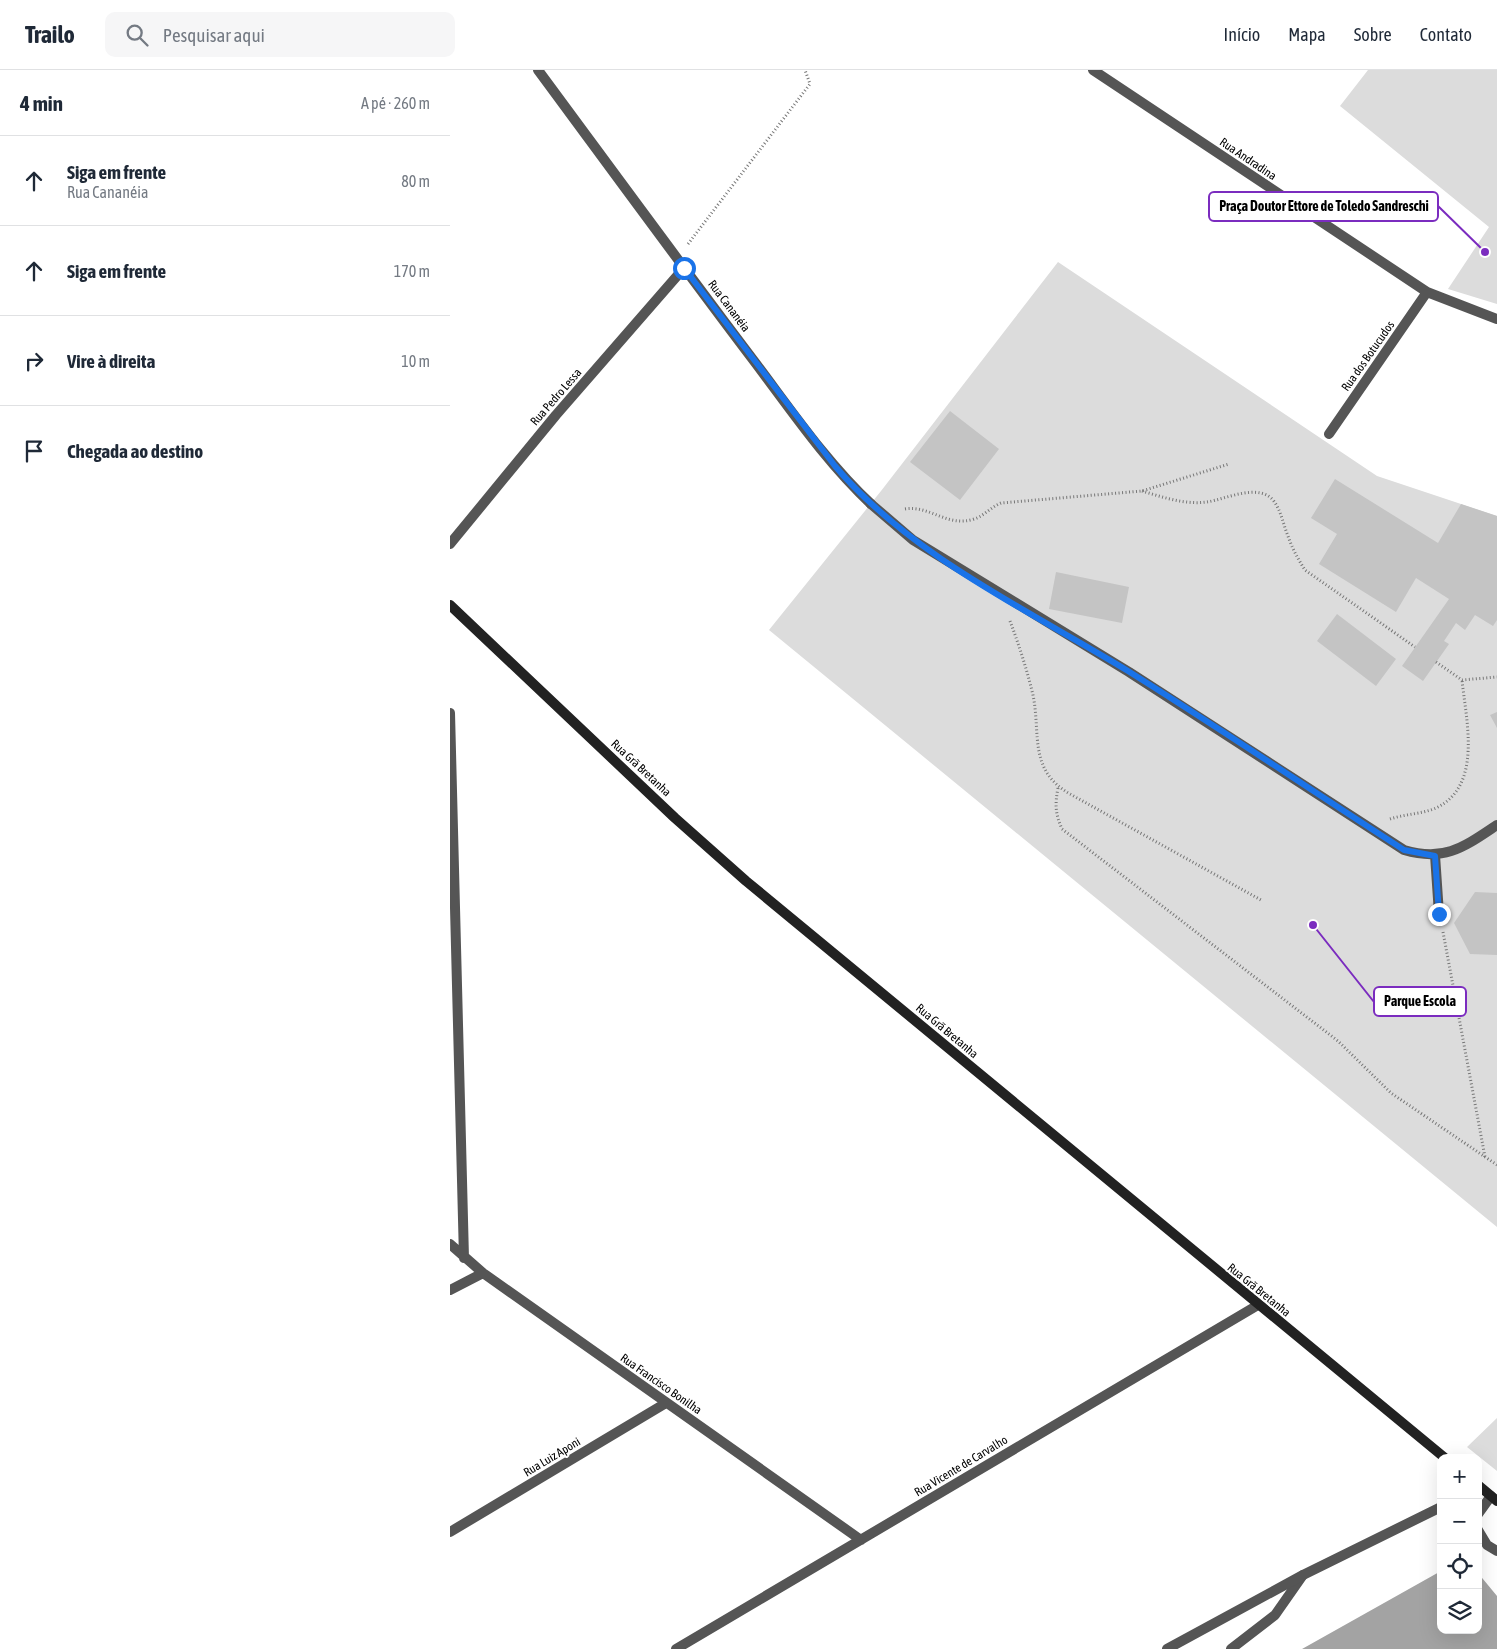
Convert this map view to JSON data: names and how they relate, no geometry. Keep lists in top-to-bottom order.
{
  "streets": {
    "street": [
      "Rua Andradina",
      "Rua Cananéia",
      "Rua dos Botucudos",
      "Rua Pedro Lessa",
      "Rua Grã Bretanha",
      "Rua Francisco Bonilha",
      "Rua Luiz Aponi",
      "Rua Vicente de Carvalho"
    ]
  },
  "crossings": [
    ["Rua Andradina", "Rua dos Botucudos"],
    ["Rua Cananéia", "Rua Pedro Lessa"],
    ["Rua Grã Bretanha", "Rua Vicente de Carvalho"],
    ["Rua Francisco Bonilha", "Rua Luiz Aponi"],
    ["Rua Francisco Bonilha", "Rua Vicente de Carvalho"]
  ],
  "places": ["Praça Doutor Ettore de Toledo Sandreschi", "Parque Escola"],
  "page": {
    "header": "Trailo",
    "search": "Pesquisar aqui",
    "nav": [
      "Início",
      "Mapa",
      "Sobre",
      "Contato"
    ],
    "heading": ["4 min", "A pé · 260 m"],
    "list": [
      ["Siga em frente", "Rua Cananéia", "80 m"],
      ["Siga em frente", "170 m"],
      ["Vire à direita", "10 m"],
      "Chegada ao destino"
    ],
    "map_buttons": ["+", "−"]
  }
}
